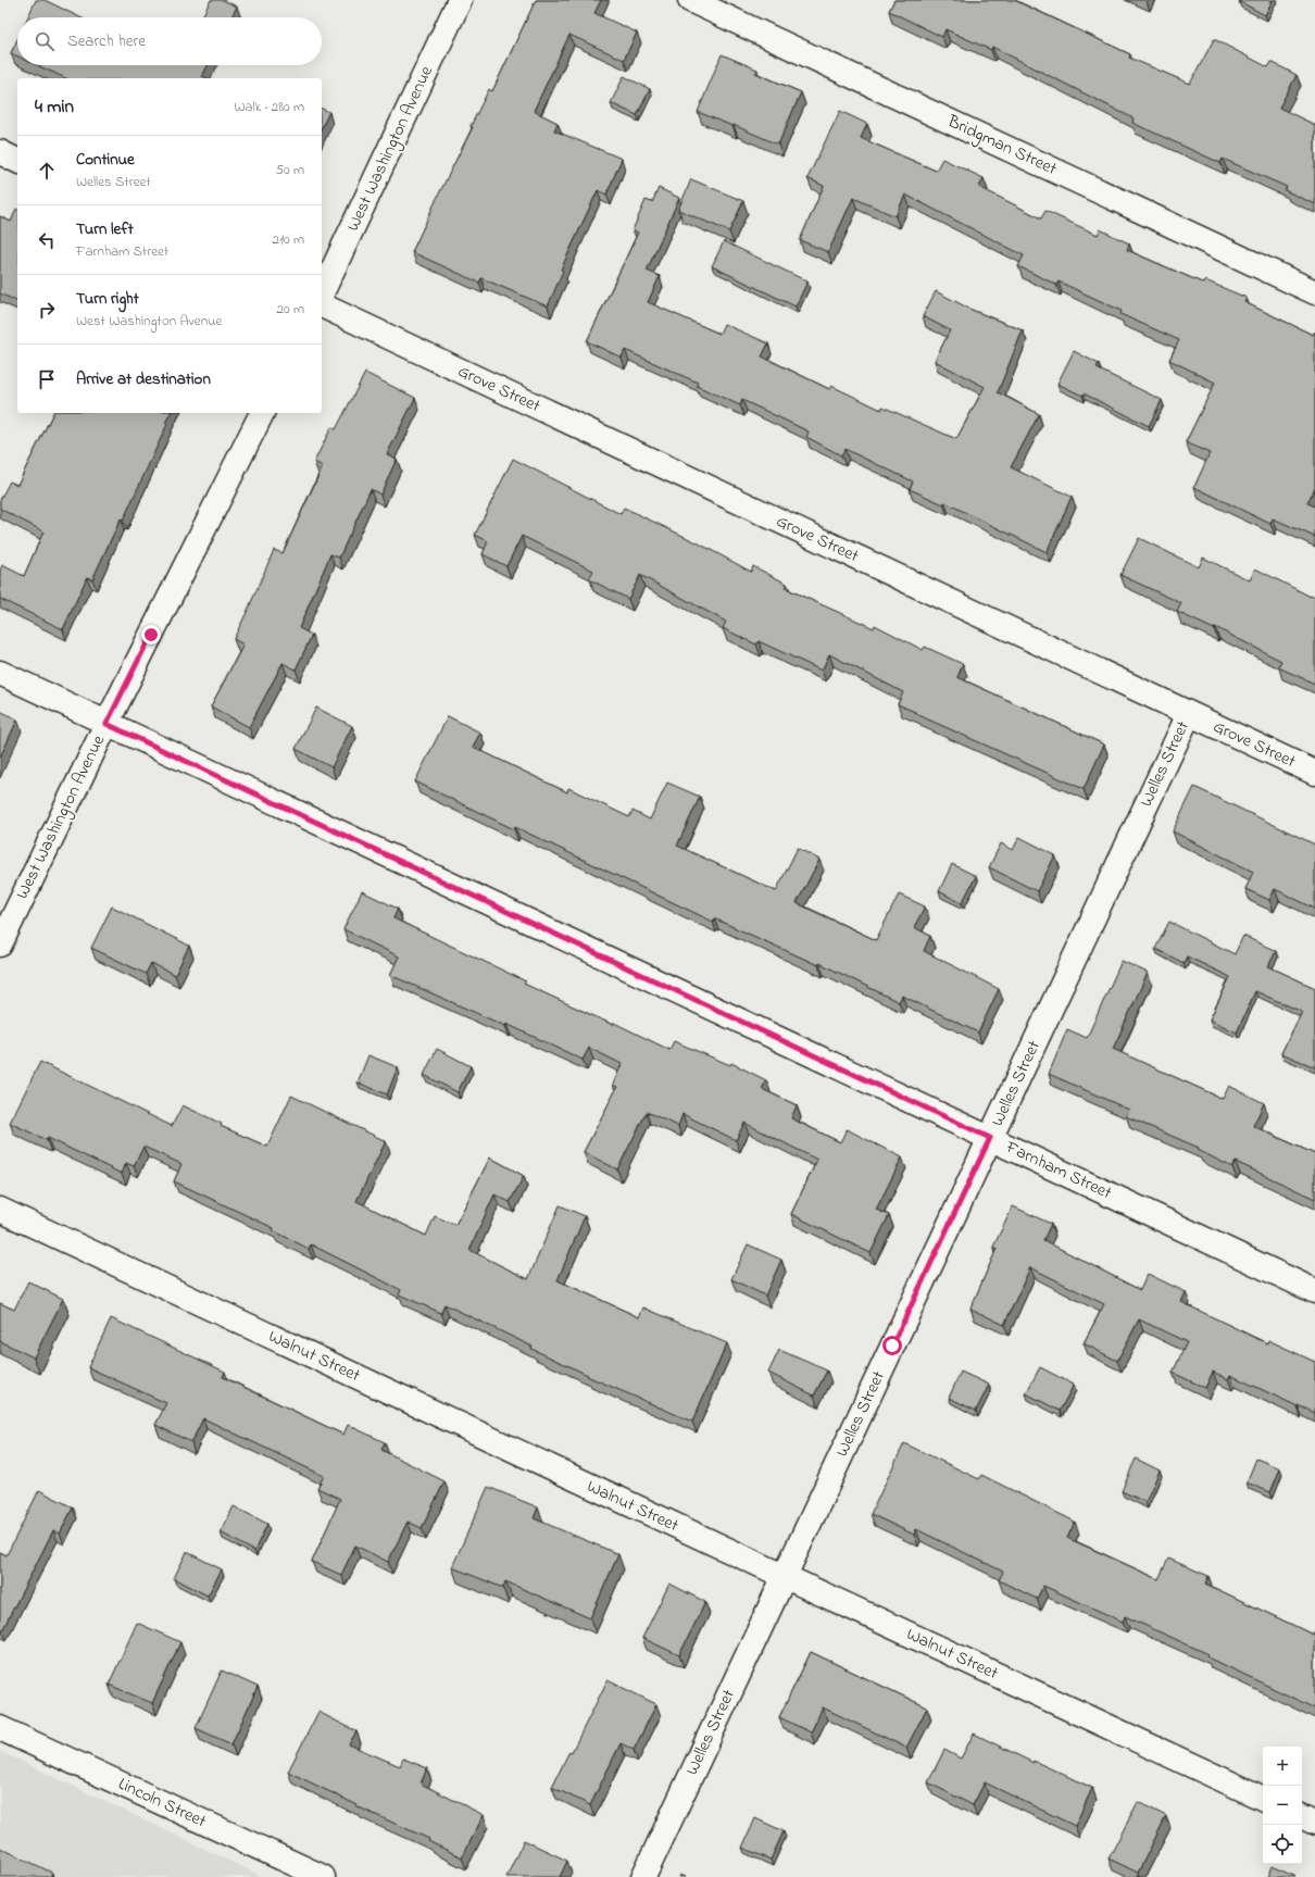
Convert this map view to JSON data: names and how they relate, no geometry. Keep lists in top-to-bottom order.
{
  "streets": {
    "street": [
      "Bridgman Street",
      "West Washington Avenue",
      "Grove Street",
      "Welles Street",
      "Farnham Street",
      "Walnut Street",
      "Lincoln Street"
    ]
  },
  "crossings": [
    ["West Washington Avenue", "Farnham Street"],
    ["Grove Street", "Welles Street"],
    ["Welles Street", "Farnham Street"],
    ["Welles Street", "Walnut Street"]
  ],
  "page": {
    "search": "Search here",
    "heading": ["4 min", "Walk · 280 m"],
    "list": [
      ["Continue", "Welles Street", "50 m"],
      ["Turn left", "Farnham Street", "210 m"],
      ["Turn right", "West Washington Avenue", "20 m"],
      "Arrive at destination"
    ],
    "map_buttons": ["+", "−"]
  }
}
